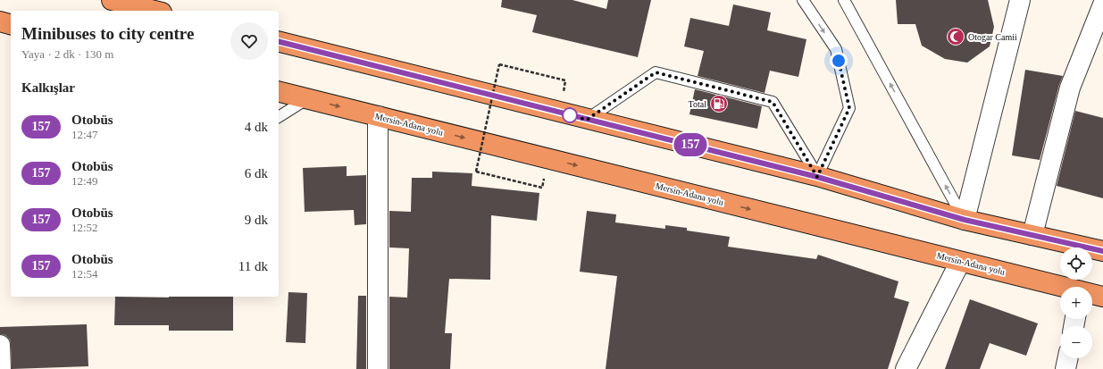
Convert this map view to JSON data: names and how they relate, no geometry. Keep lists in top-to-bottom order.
{
  "streets": {
    "highway": ["Mersin-Adana yolu"]
  },
  "places": {
    "mosque": ["Otogar Camii"],
    "fuel station": ["Total"]
  },
  "lines": ["bus line 157"],
  "page": {
    "on_map": "157",
    "heading": [
      ["Minibuses to city centre", "Yaya · 2 dk · 130 m"],
      "Kalkışlar"
    ],
    "list": [
      {
        "mark": "157",
        "name": "Otobüs",
        "note": "12:47",
        "value": "4 dk"
      },
      {
        "mark": "157",
        "name": "Otobüs",
        "note": "12:49",
        "value": "6 dk"
      },
      {
        "mark": "157",
        "name": "Otobüs",
        "note": "12:52",
        "value": "9 dk"
      },
      {
        "mark": "157",
        "name": "Otobüs",
        "note": "12:54",
        "value": "11 dk"
      }
    ],
    "map_buttons": ["+", "−"]
  }
}
